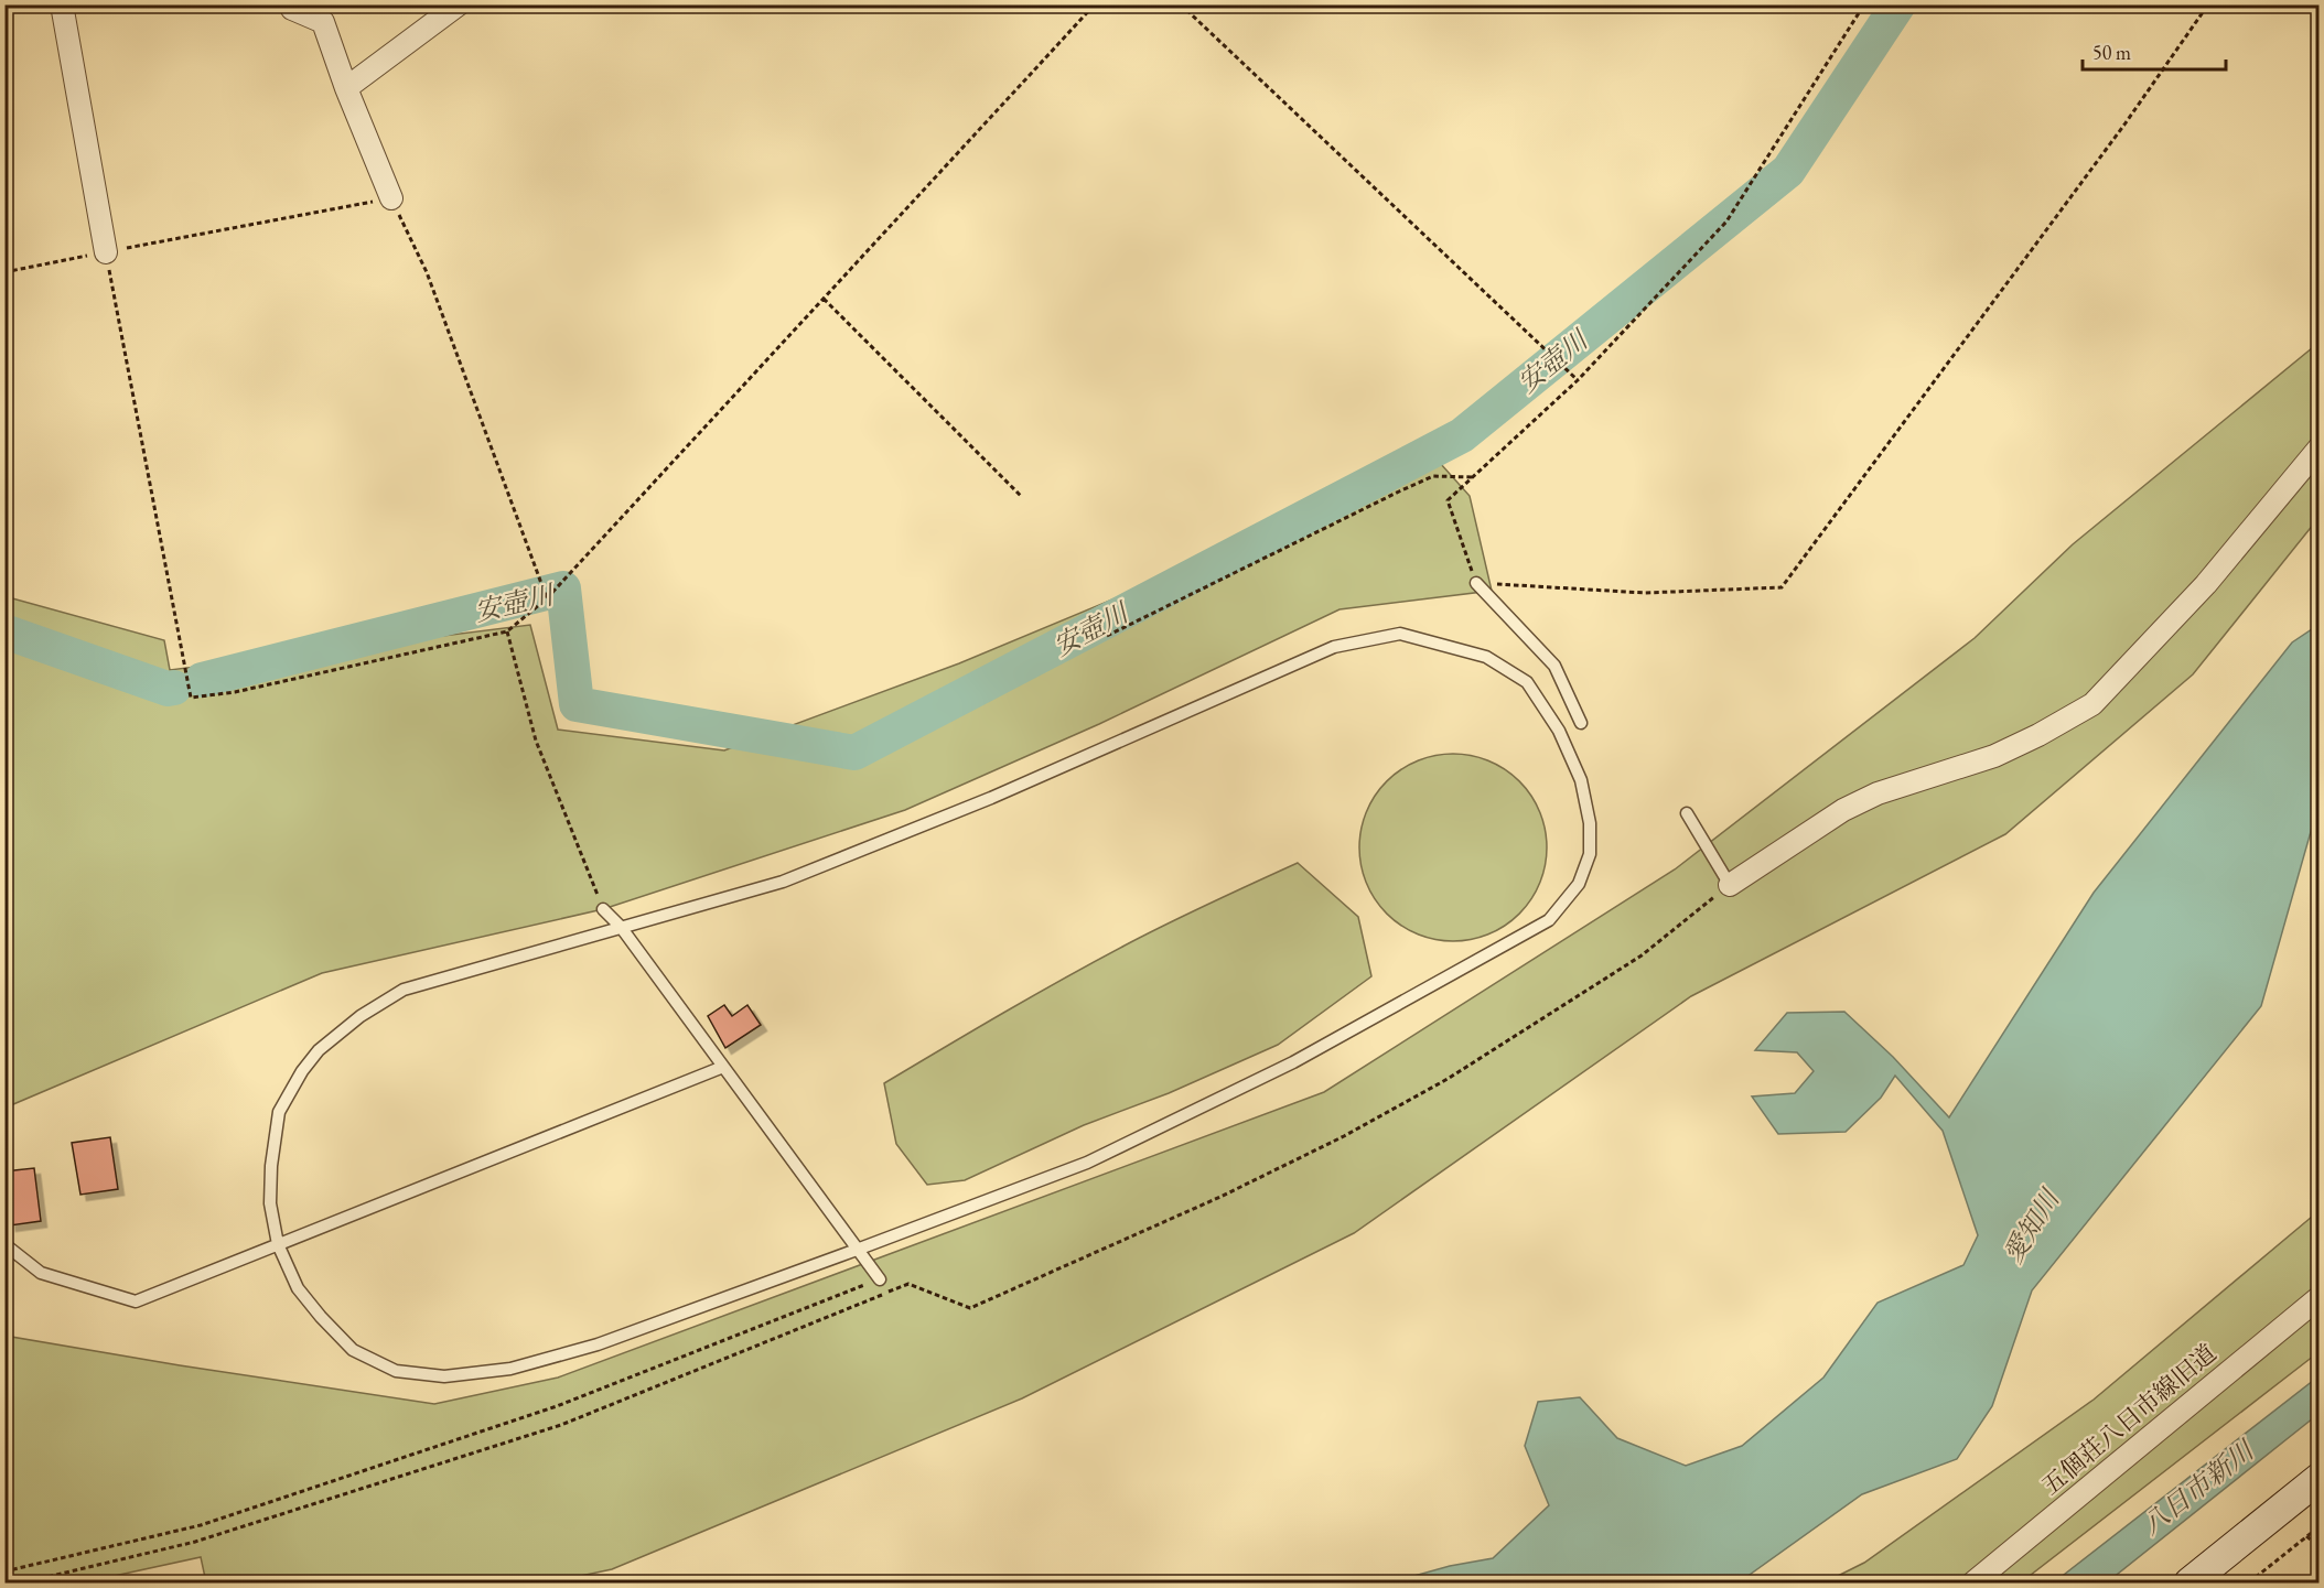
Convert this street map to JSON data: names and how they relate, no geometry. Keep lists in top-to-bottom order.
{
  "streets": {
    "street": ["五個荘八日市線旧道"]
  },
  "water": ["安壺川", "愛知川", "八日市新川"],
  "scale_bar": "50 m"
}
